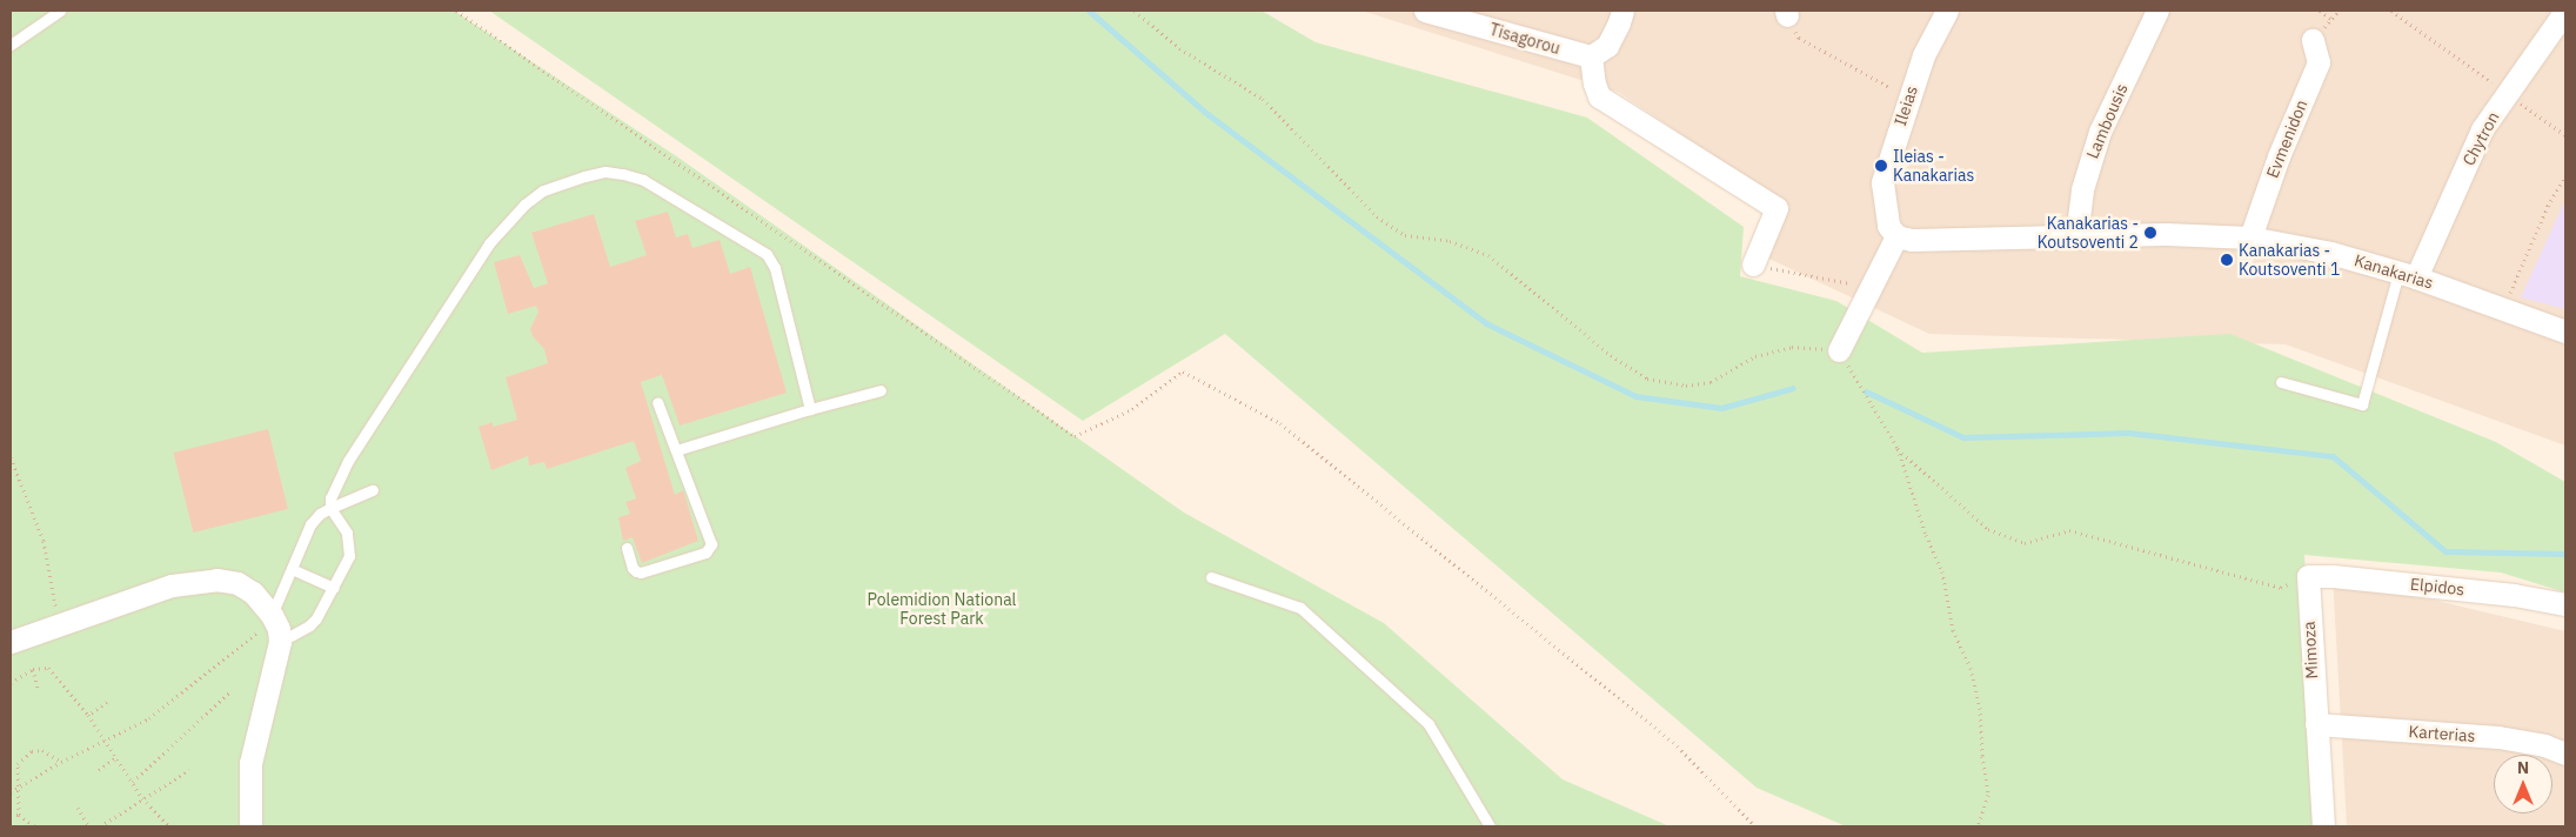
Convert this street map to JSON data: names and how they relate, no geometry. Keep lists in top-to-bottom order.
{
  "streets": {
    "street": [
      "Tisagorou",
      "Ileias",
      "Lambousis",
      "Evmenidon",
      "Chytron",
      "Kanakarias",
      "Elpidos",
      "Mimoza",
      "Karterias"
    ]
  },
  "crossings": [
    ["Ileias", "Kanakarias"],
    ["Lambousis", "Kanakarias"],
    ["Evmenidon", "Kanakarias"],
    ["Chytron", "Kanakarias"],
    ["Elpidos", "Mimoza"],
    ["Mimoza", "Karterias"]
  ],
  "parks": ["Polemidion National Forest Park"],
  "places": ["Ileias - Kanakarias", "Kanakarias - Koutsoventi 2", "Kanakarias - Koutsoventi 1"],
  "north": "top"
}
